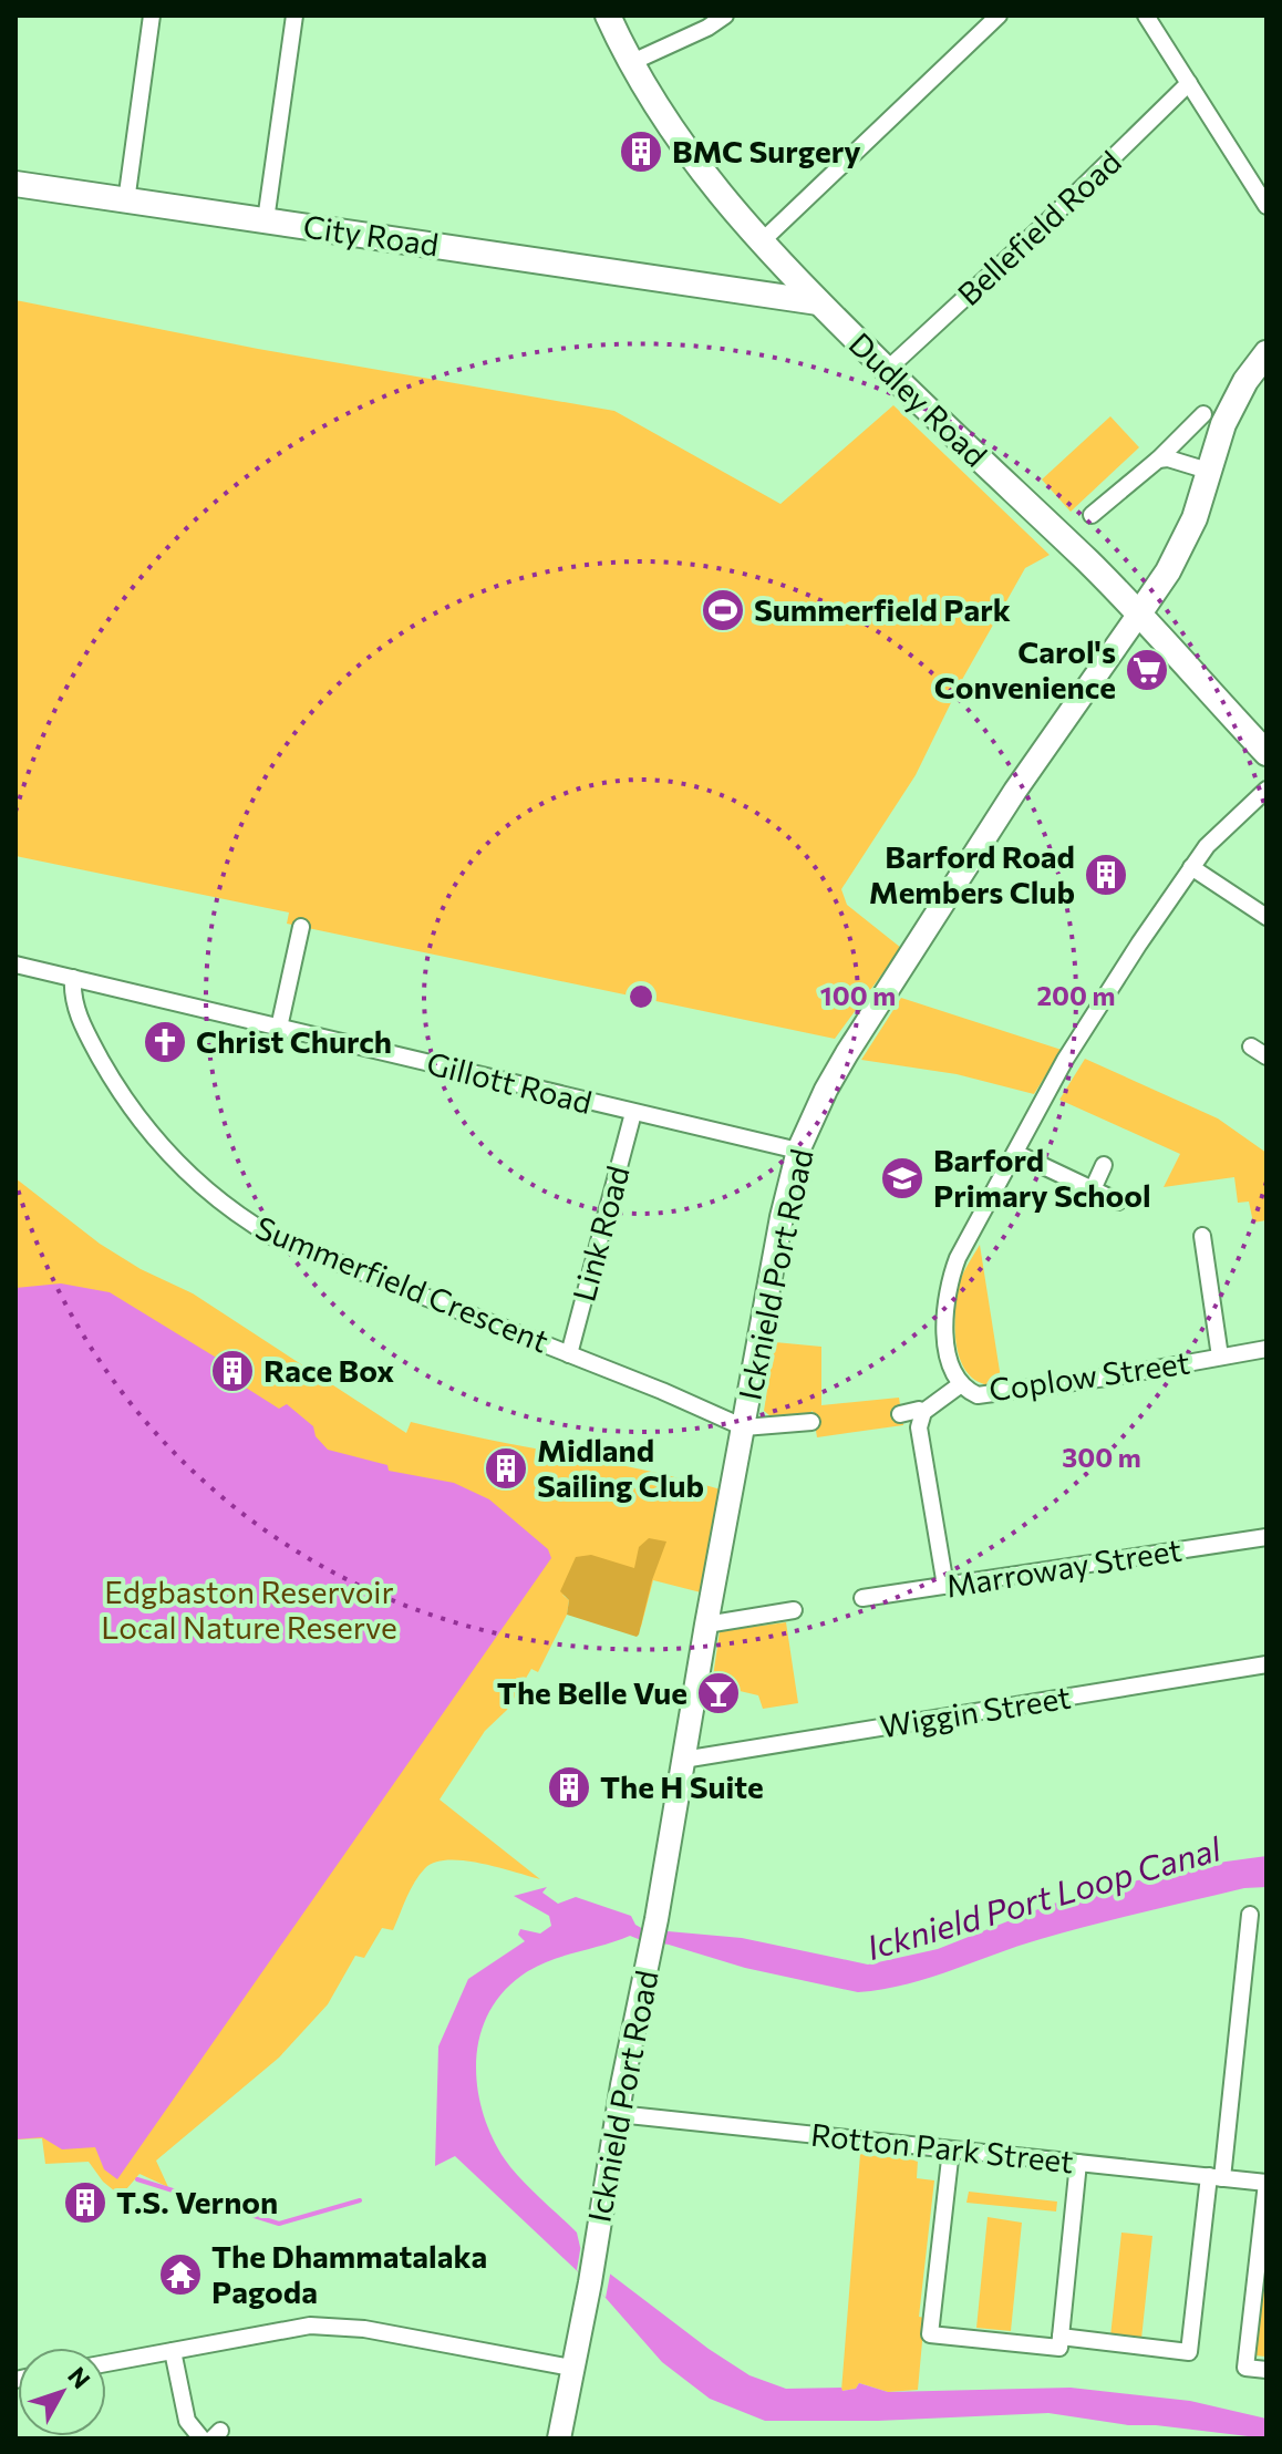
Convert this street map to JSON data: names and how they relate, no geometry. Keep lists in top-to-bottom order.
{
  "streets": {
    "main road": ["City Road", "Dudley Road", "Icknield Port Road"],
    "street": [
      "Bellefield Road",
      "Gillott Road",
      "Link Road",
      "Summerfield Crescent",
      "Coplow Street",
      "Marroway Street",
      "Wiggin Street",
      "Rotton Park Street"
    ]
  },
  "crossings": [
    ["Bellefield Road", "Dudley Road"],
    ["City Road", "Dudley Road"],
    ["Dudley Road", "Icknield Port Road"],
    ["Gillott Road", "Link Road"],
    ["Gillott Road", "Icknield Port Road"],
    ["Gillott Road", "Summerfield Crescent"],
    ["Link Road", "Summerfield Crescent"],
    ["Icknield Port Road", "Summerfield Crescent"],
    ["Icknield Port Road", "Wiggin Street"],
    ["Icknield Port Road", "Rotton Park Street"]
  ],
  "water": ["Icknield Port Loop Canal"],
  "parks": ["Edgbaston Reservoir Local Nature Reserve"],
  "places": {
    "building": [
      "BMC Surgery",
      "Barford Road Members Club",
      "Race Box",
      "Midland Sailing Club",
      "The H Suite",
      "T.S. Vernon"
    ],
    "sports": ["Summerfield Park"],
    "supermarket": ["Carol's Convenience"],
    "church": ["Christ Church"],
    "school or university": ["Barford Primary School"],
    "bar": ["The Belle Vue"],
    "temple": ["The Dhammatalaka Pagoda"]
  },
  "north": "top right",
  "rings": ["100 m", "200 m", "300 m"]
}
